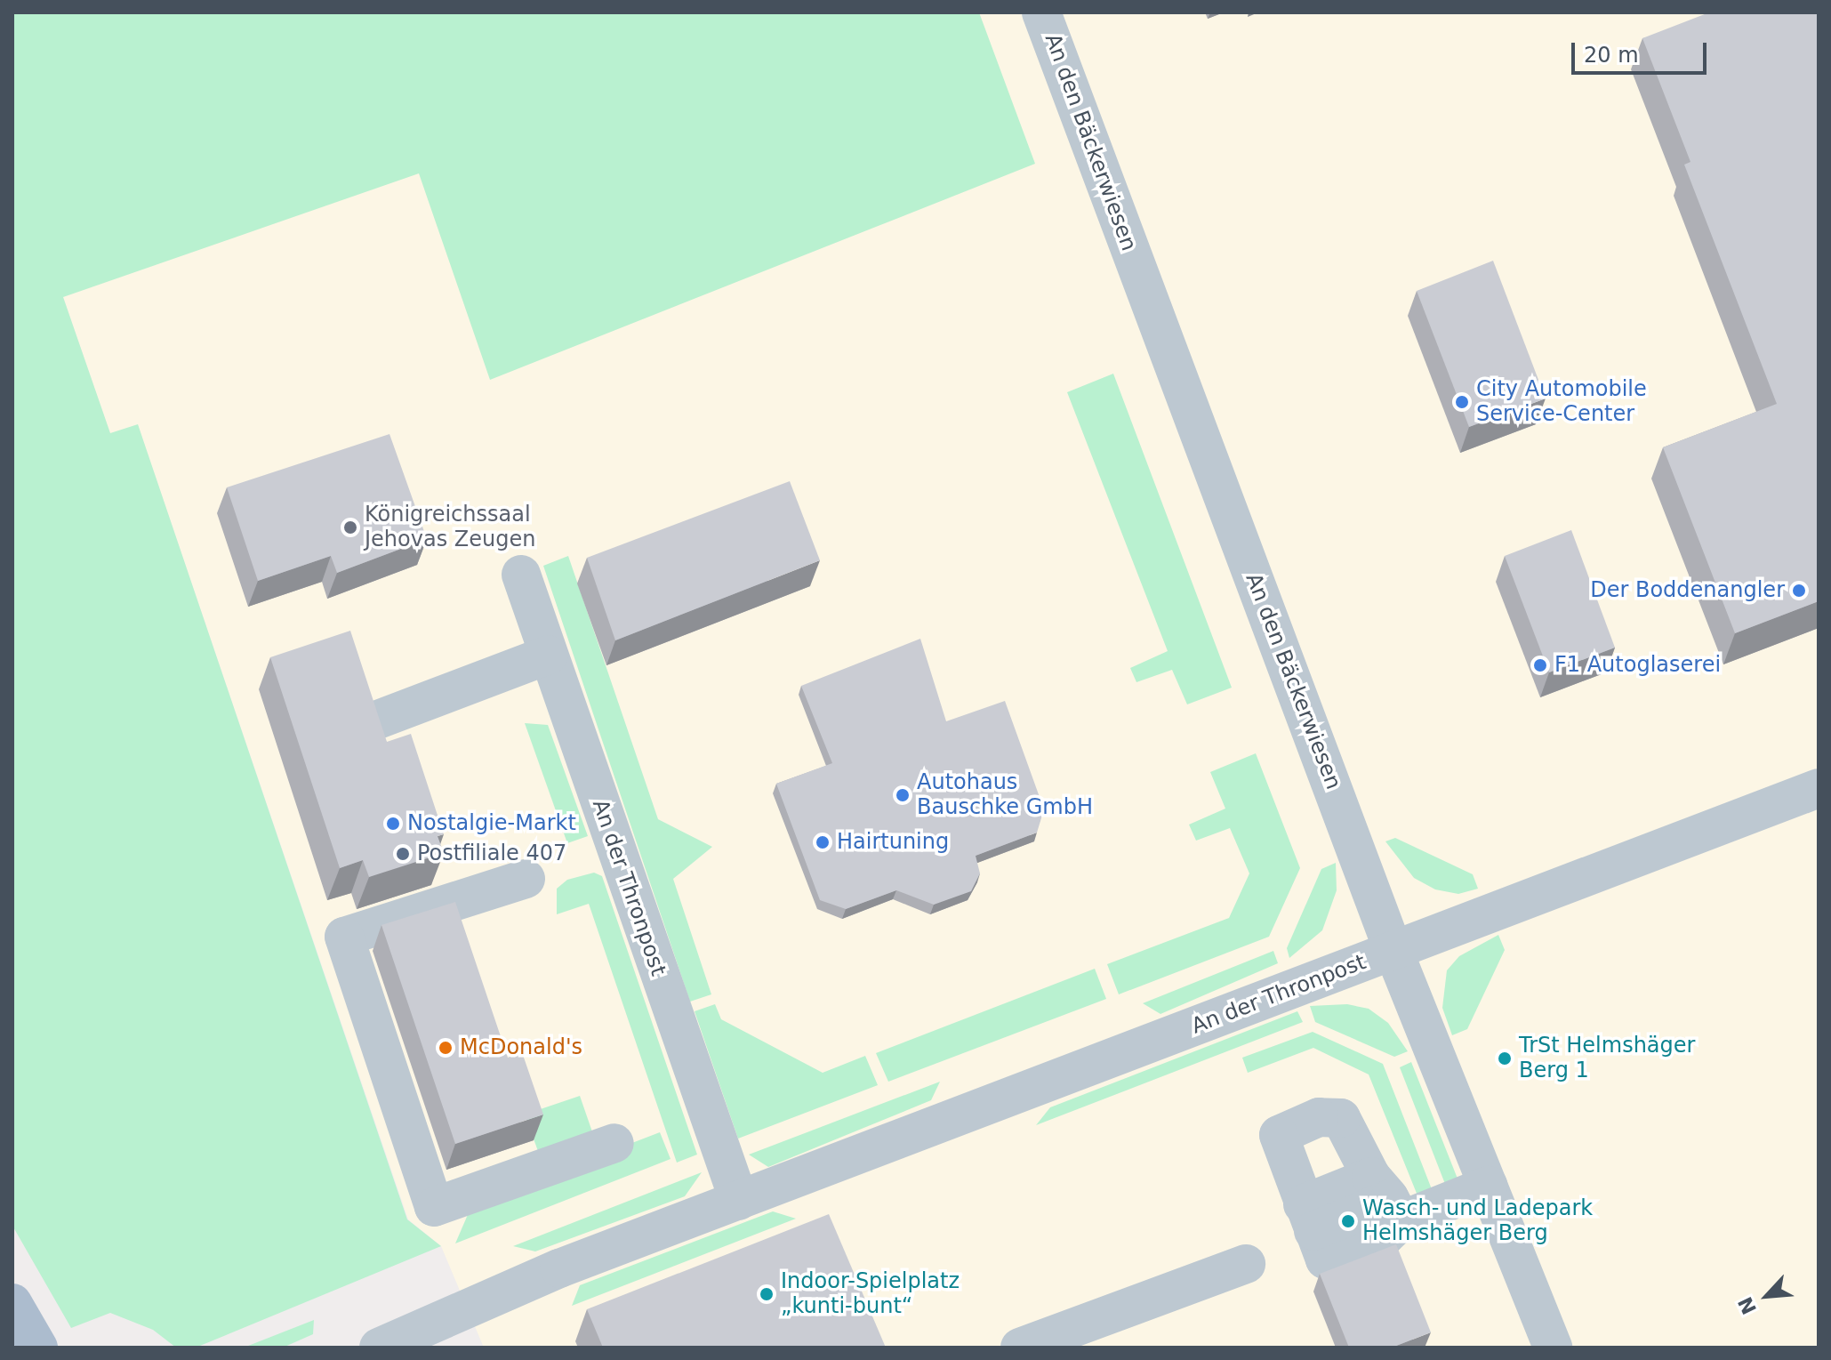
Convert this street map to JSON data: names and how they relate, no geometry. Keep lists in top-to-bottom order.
{
  "streets": {
    "street": ["An den Bäckerwiesen", "An der Thronpost"]
  },
  "crossings": [
    ["An den Bäckerwiesen", "An der Thronpost"]
  ],
  "places": [
    "City Automobile Service-Center",
    "Königreichssaal Jehovas Zeugen",
    "Der Boddenangler",
    "F1 Autoglaserei",
    "Autohaus Bauschke GmbH",
    "Nostalgie-Markt",
    "Hairtuning",
    "Postfiliale 407",
    "McDonald's",
    "TrSt Helmshäger Berg 1",
    "Wasch- und Ladepark Helmshäger Berg",
    "Indoor-Spielplatz „kunti-bunt“"
  ],
  "scale_bar": "20 m",
  "north": "bottom left"
}
